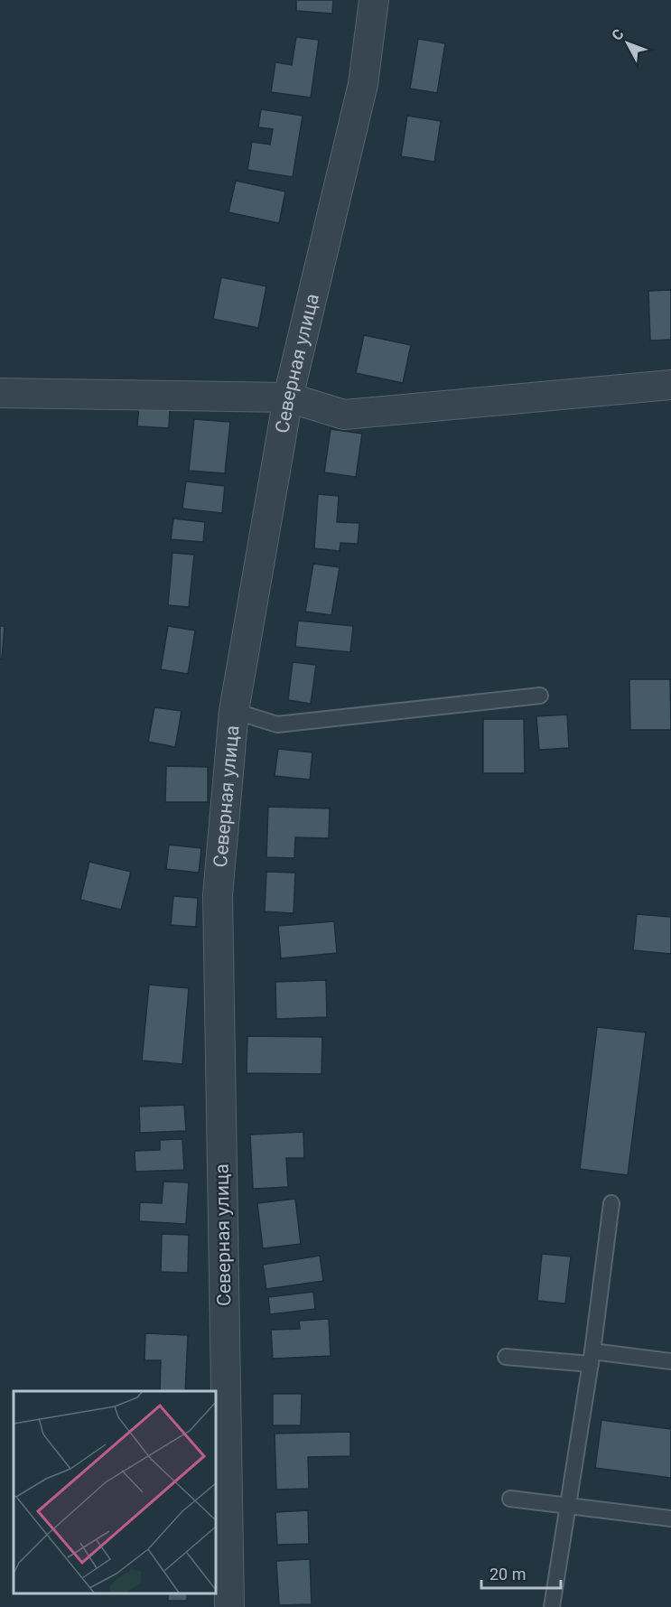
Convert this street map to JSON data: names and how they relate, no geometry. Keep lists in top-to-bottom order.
{
  "streets": {
    "street": ["Северная улица"]
  },
  "scale_bar": "20 m",
  "north": "top left"
}
